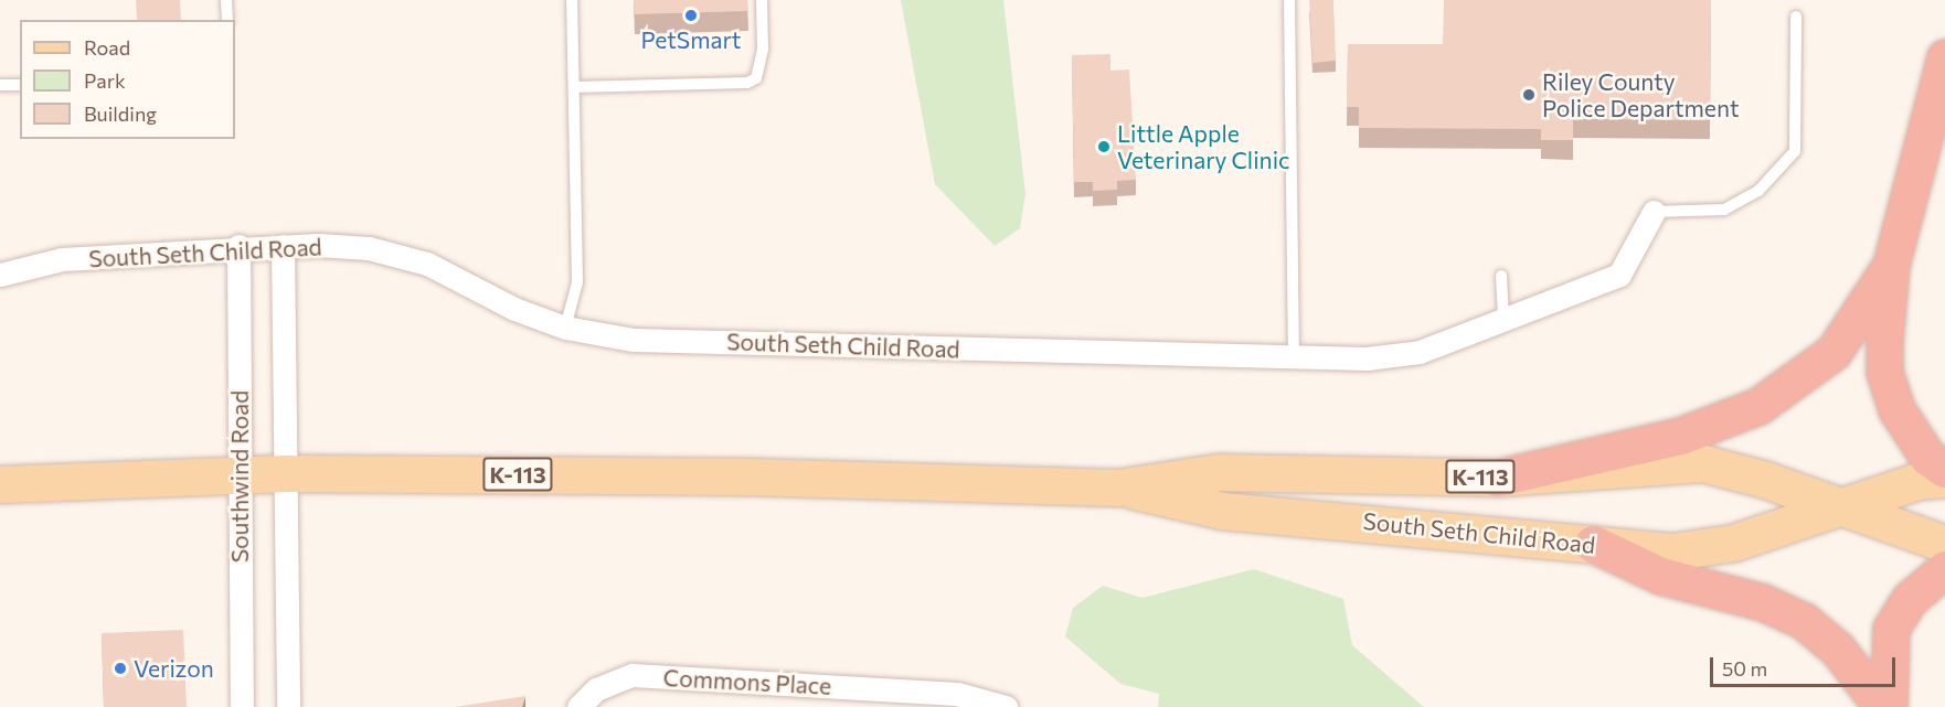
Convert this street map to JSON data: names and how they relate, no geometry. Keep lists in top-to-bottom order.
{
  "streets": {
    "main road": ["South Seth Child Road", "K-113"],
    "street": ["Southwind Road", "Commons Place"]
  },
  "crossings": [
    ["South Seth Child Road", "Southwind Road"]
  ],
  "places": [
    "PetSmart",
    "Riley County Police Department",
    "Little Apple Veterinary Clinic",
    "Verizon"
  ],
  "legend": ["Road", "Park", "Building"],
  "scale_bar": "50 m"
}
